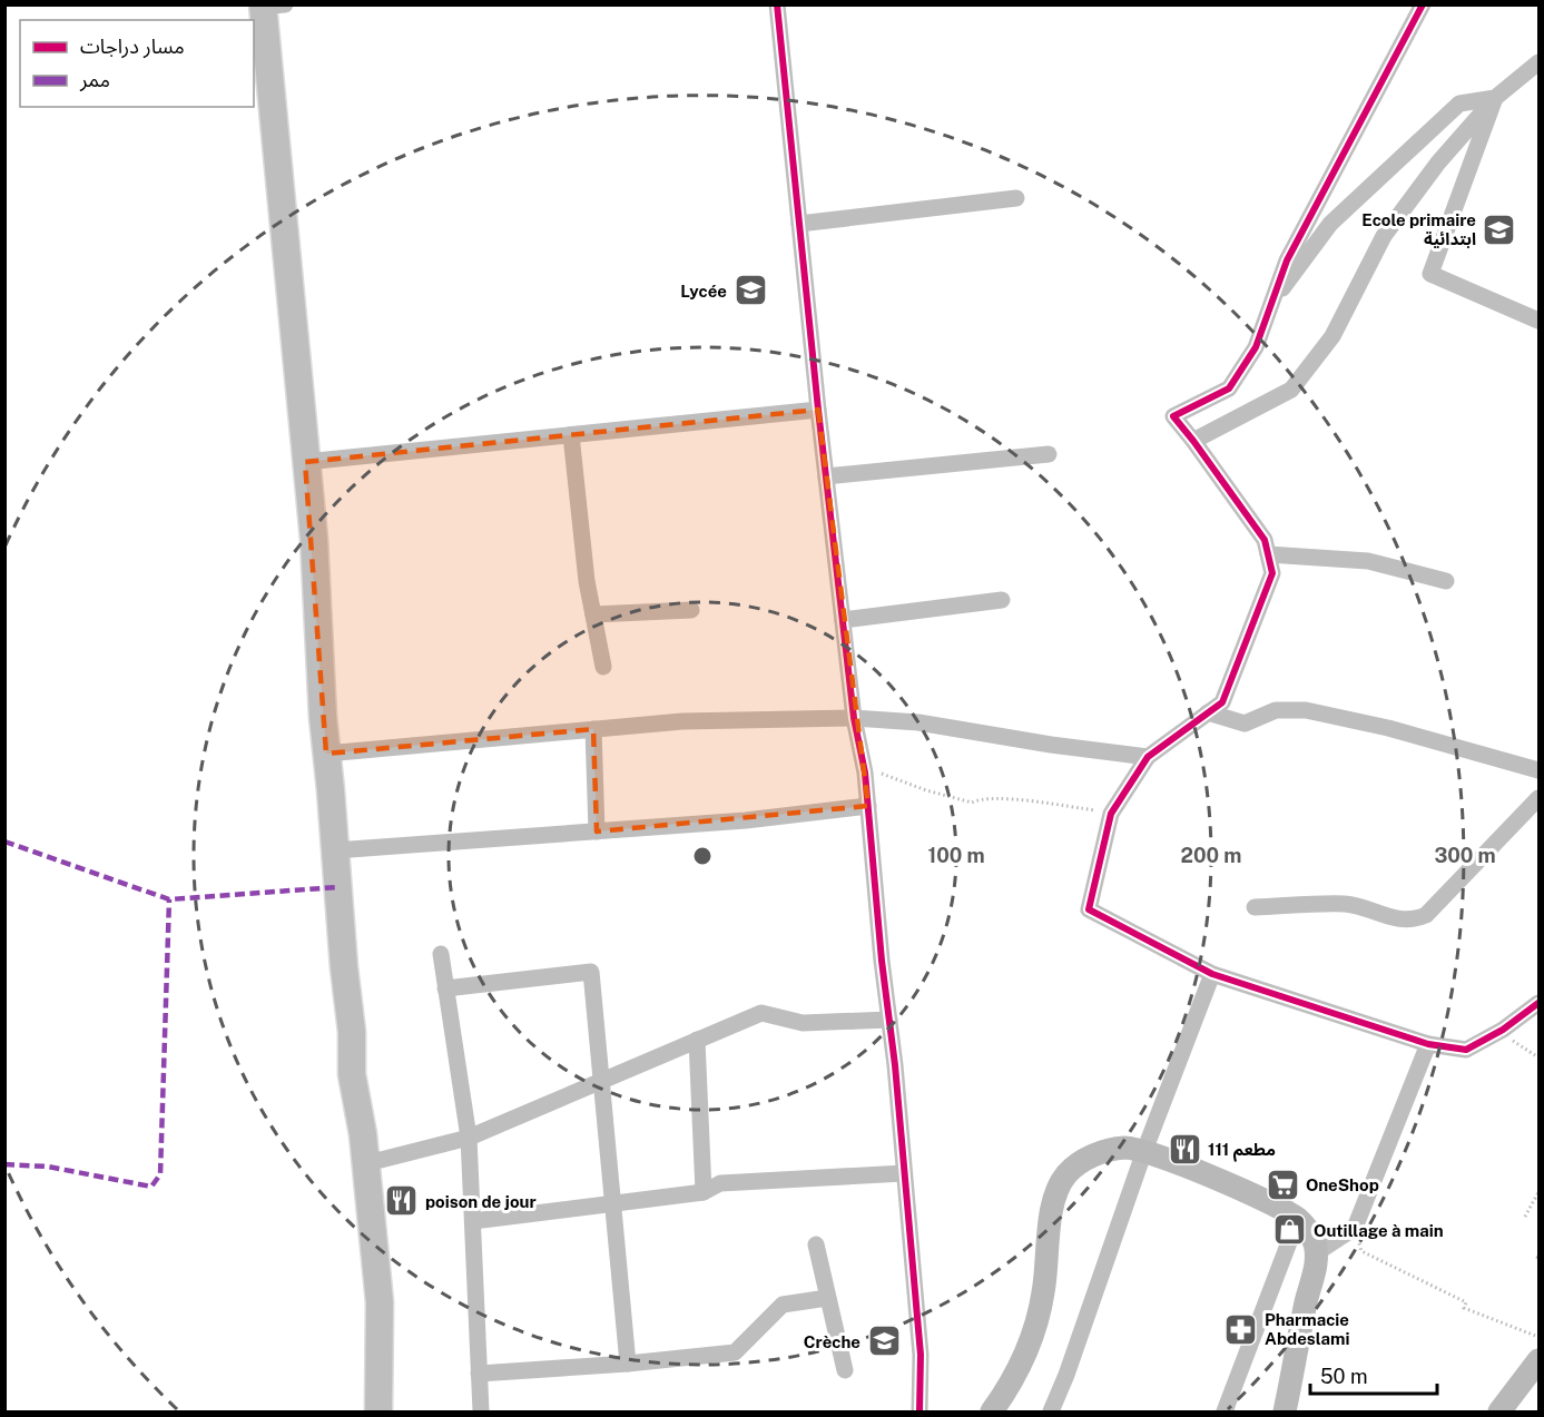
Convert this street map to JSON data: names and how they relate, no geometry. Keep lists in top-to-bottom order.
{
  "places": {
    "school or university": ["Ecole primaire ابتدائية", "Lycée", "Crèche"],
    "restaurant": ["مطعم 111", "poison de jour"],
    "supermarket": ["OneShop"],
    "shop": ["Outillage à main"],
    "pharmacy": ["Pharmacie Abdeslami"]
  },
  "legend": ["مسار دراجات", "ممر"],
  "scale_bar": "50 m",
  "rings": ["100 m", "200 m", "300 m"]
}
